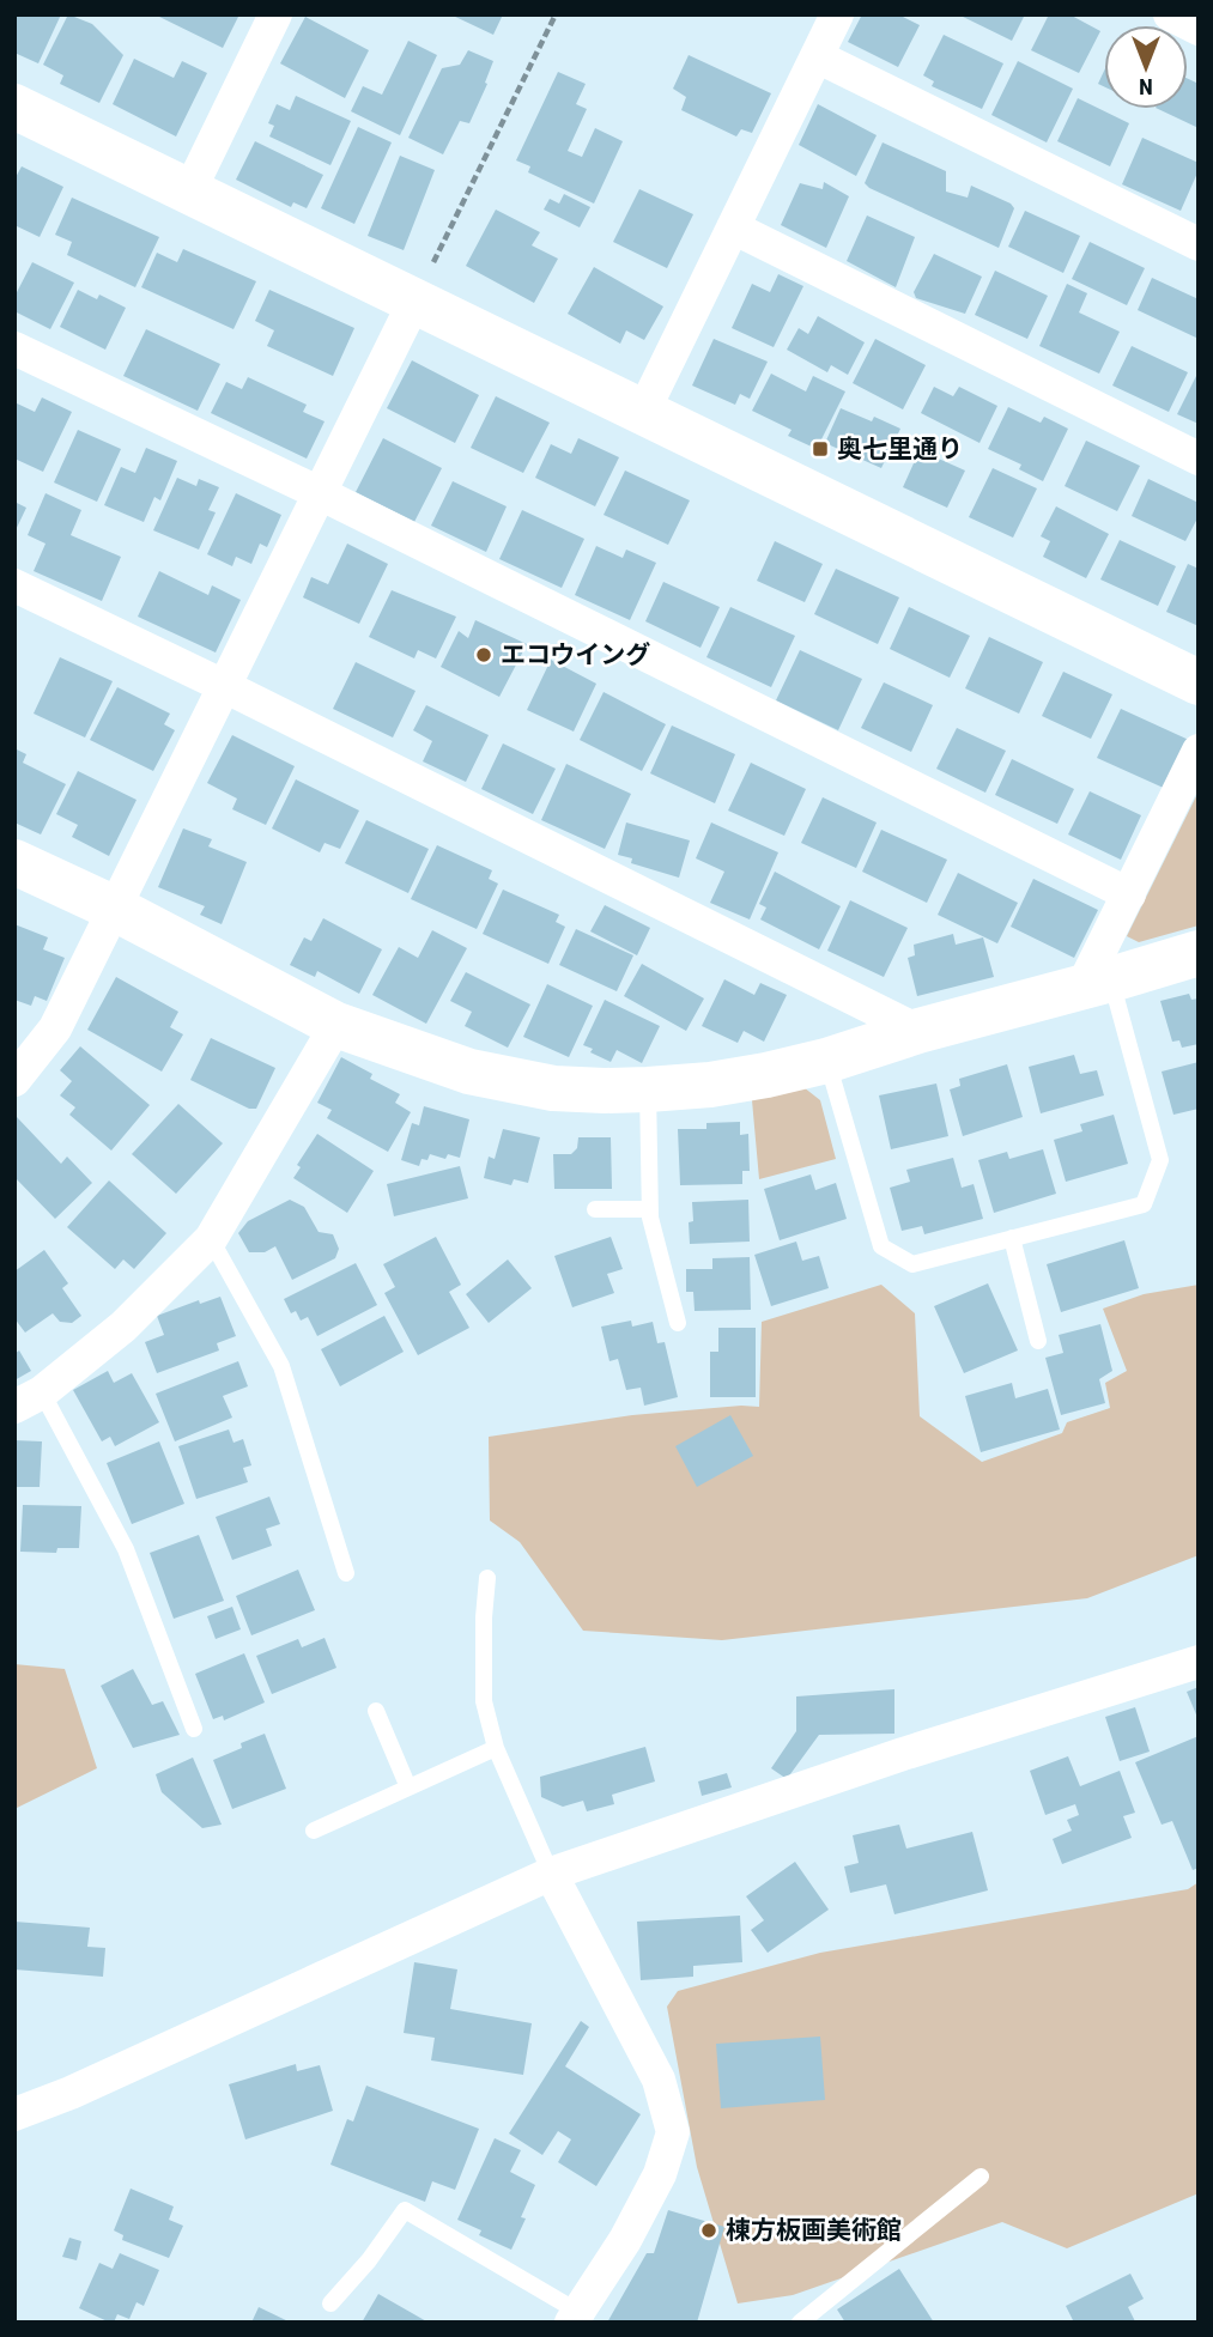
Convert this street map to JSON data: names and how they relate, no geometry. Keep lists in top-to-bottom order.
{
  "places": {
    "transit": ["奥七里通り"],
    "other": ["エコウイング", "棟方板画美術館"]
  },
  "north": "bottom"
}
